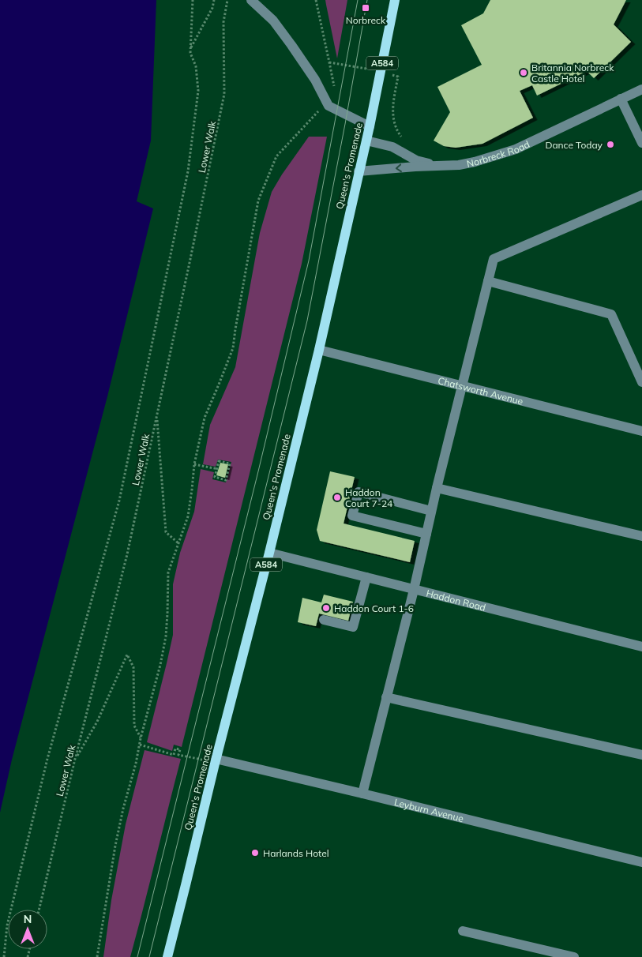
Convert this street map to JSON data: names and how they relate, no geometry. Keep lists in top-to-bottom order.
{
  "streets": {
    "main road": ["A584", "Queen's Promenade"],
    "street": [
      "Norbreck Road",
      "Chatsworth Avenue",
      "Haddon Road",
      "Leyburn Avenue"
    ],
    "path": ["Lower Walk"]
  },
  "crossings": [
    ["Norbreck Road", "Queen's Promenade"],
    ["Queen's Promenade", "Chatsworth Avenue"],
    ["Queen's Promenade", "Haddon Road"],
    ["Queen's Promenade", "Leyburn Avenue"]
  ],
  "places": {
    "transit": ["Norbreck"],
    "other": [
      "Britannia Norbreck Castle Hotel",
      "Dance Today",
      "Haddon Court 7-24",
      "Haddon Court 1-6",
      "Harlands Hotel"
    ]
  },
  "north": "top"
}
